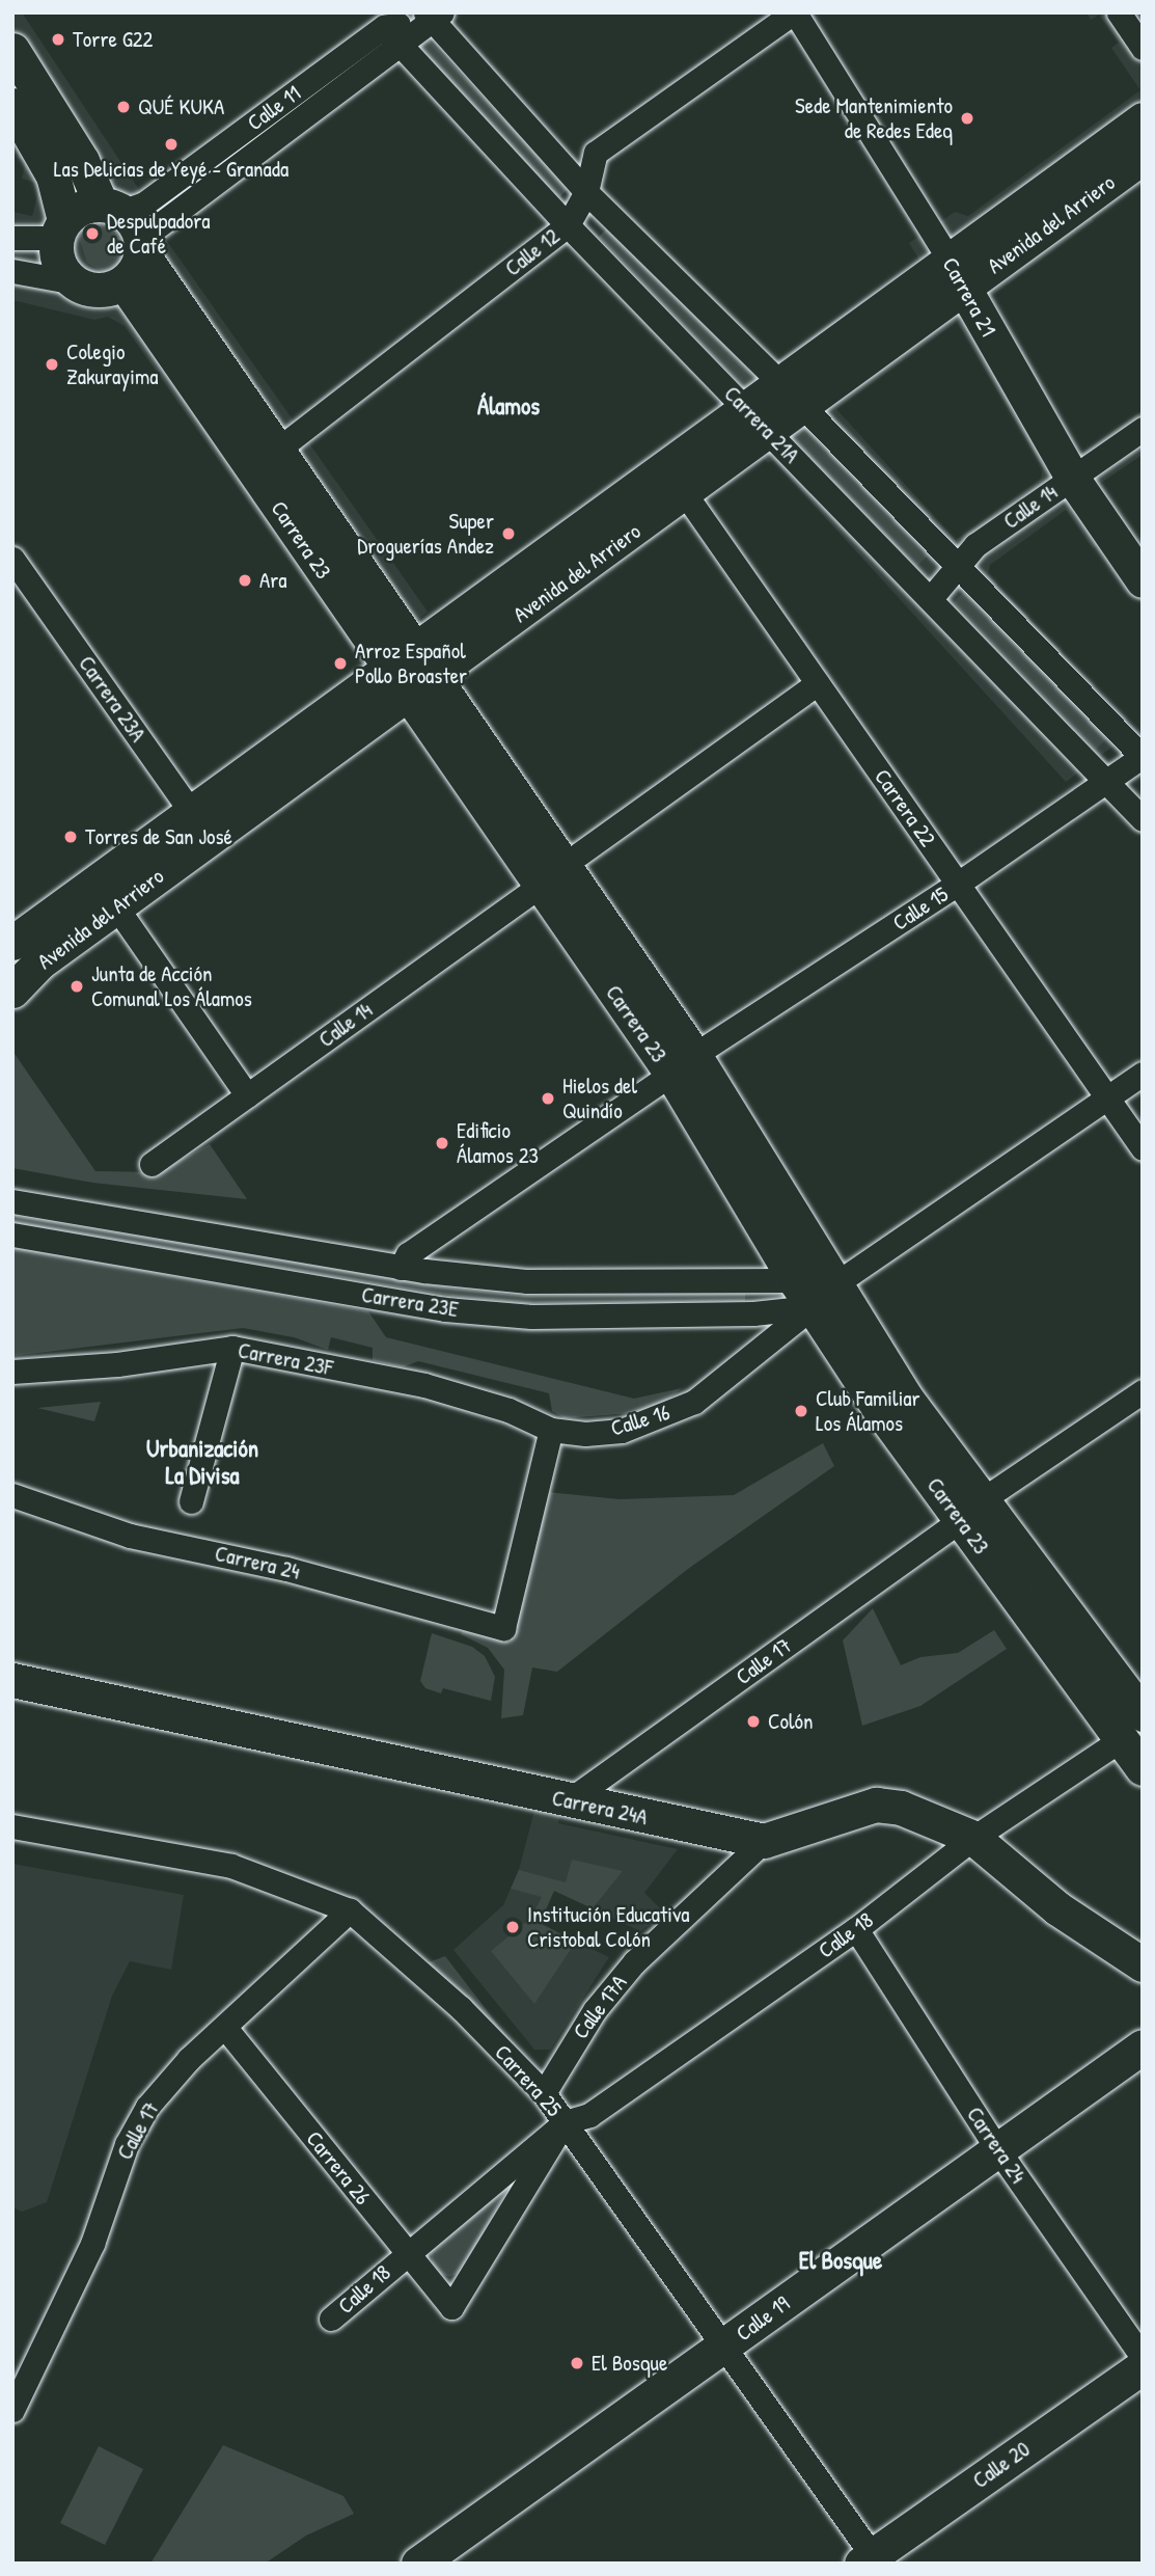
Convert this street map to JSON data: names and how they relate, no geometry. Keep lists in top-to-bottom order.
{
  "streets": {
    "street": [
      "Calle 11",
      "Avenida del Arriero",
      "Calle 12",
      "Carrera 21",
      "Carrera 21A",
      "Calle 14",
      "Carrera 23",
      "Carrera 23A",
      "Carrera 22",
      "Calle 15",
      "Carrera 23E",
      "Carrera 23F",
      "Calle 16",
      "Carrera 24",
      "Calle 17",
      "Carrera 24A",
      "Calle 18",
      "Calle 17A",
      "Carrera 25",
      "Carrera 26",
      "Calle 19",
      "Calle 20"
    ]
  },
  "crossings": [
    ["Calle 11", "Carrera 21A"],
    ["Calle 11", "Carrera 23"],
    ["Avenida del Arriero", "Carrera 21"],
    ["Avenida del Arriero", "Carrera 21A"],
    ["Avenida del Arriero", "Carrera 23"],
    ["Avenida del Arriero", "Carrera 23A"],
    ["Avenida del Arriero", "Carrera 22"],
    ["Calle 12", "Carrera 21"],
    ["Calle 12", "Carrera 21A"],
    ["Calle 12", "Carrera 23"],
    ["Carrera 21", "Calle 14"],
    ["Carrera 21A", "Calle 14"],
    ["Carrera 21A", "Calle 15"],
    ["Calle 14", "Carrera 23"],
    ["Calle 14", "Carrera 22"],
    ["Carrera 23", "Calle 15"],
    ["Carrera 23", "Carrera 23E"],
    ["Carrera 23", "Calle 16"],
    ["Carrera 23", "Calle 17"],
    ["Carrera 23", "Calle 18"],
    ["Carrera 22", "Calle 15"],
    ["Carrera 22", "Calle 16"],
    ["Calle 15", "Carrera 23E"],
    ["Carrera 23E", "Calle 16"],
    ["Carrera 23F", "Calle 16"],
    ["Carrera 23F", "Carrera 24"],
    ["Calle 16", "Carrera 24"],
    ["Carrera 24", "Calle 18"],
    ["Carrera 24", "Calle 19"],
    ["Calle 17", "Carrera 24A"],
    ["Calle 17", "Carrera 25"],
    ["Calle 17", "Carrera 26"],
    ["Carrera 24A", "Calle 17A"],
    ["Calle 18", "Carrera 25"],
    ["Calle 18", "Carrera 26"],
    ["Calle 17A", "Carrera 25"],
    ["Carrera 25", "Carrera 26"],
    ["Carrera 25", "Calle 19"],
    ["Carrera 25", "Calle 20"]
  ],
  "districts": ["Álamos", "Urbanización La Divisa", "El Bosque"],
  "places": [
    "Torre G22",
    "QUÉ KUKA",
    "Sede Mantenimiento de Redes Edeq",
    "Las Delicias de Yeyé - Granada",
    "Despulpadora de Café",
    "Colegio Zakurayima",
    "Super Droguerías Andez",
    "Ara",
    "Arroz Español Pollo Broaster",
    "Torres de San José",
    "Junta de Acción Comunal Los Álamos",
    "Hielos del Quindío",
    "Edificio Álamos 23",
    "Club Familiar Los Álamos",
    "Colón",
    "Institución Educativa Cristobal Colón",
    "El Bosque"
  ]
}
